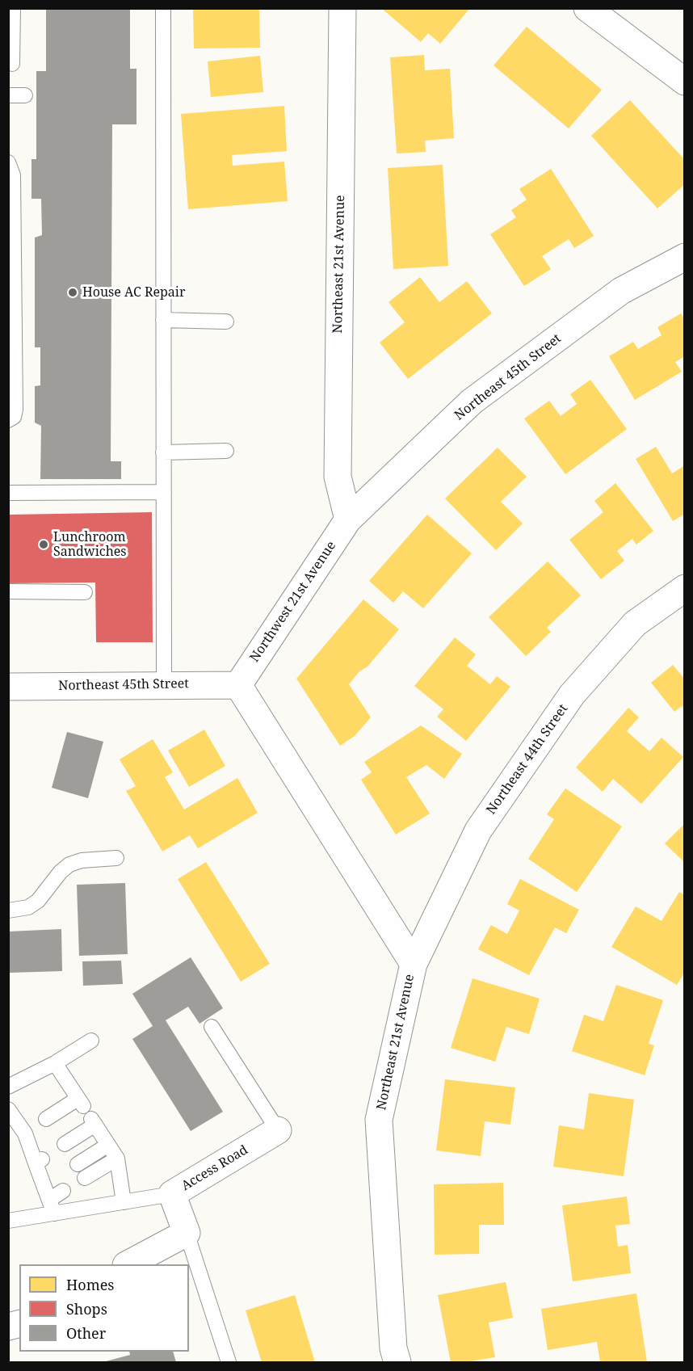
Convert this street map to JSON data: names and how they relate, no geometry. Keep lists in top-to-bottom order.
{
  "streets": {
    "street": [
      "Northeast 21st Avenue",
      "Northeast 45th Street",
      "Northwest 21st Avenue",
      "Northeast 44th Street",
      "Access Road"
    ]
  },
  "crossings": [
    ["Northeast 21st Avenue", "Northeast 45th Street"],
    ["Northeast 21st Avenue", "Northwest 21st Avenue"],
    ["Northeast 21st Avenue", "Northeast 44th Street"],
    ["Northeast 45th Street", "Northwest 21st Avenue"]
  ],
  "places": ["House AC Repair", "Lunchroom Sandwiches"],
  "legend": ["Homes", "Shops", "Other"]
}
